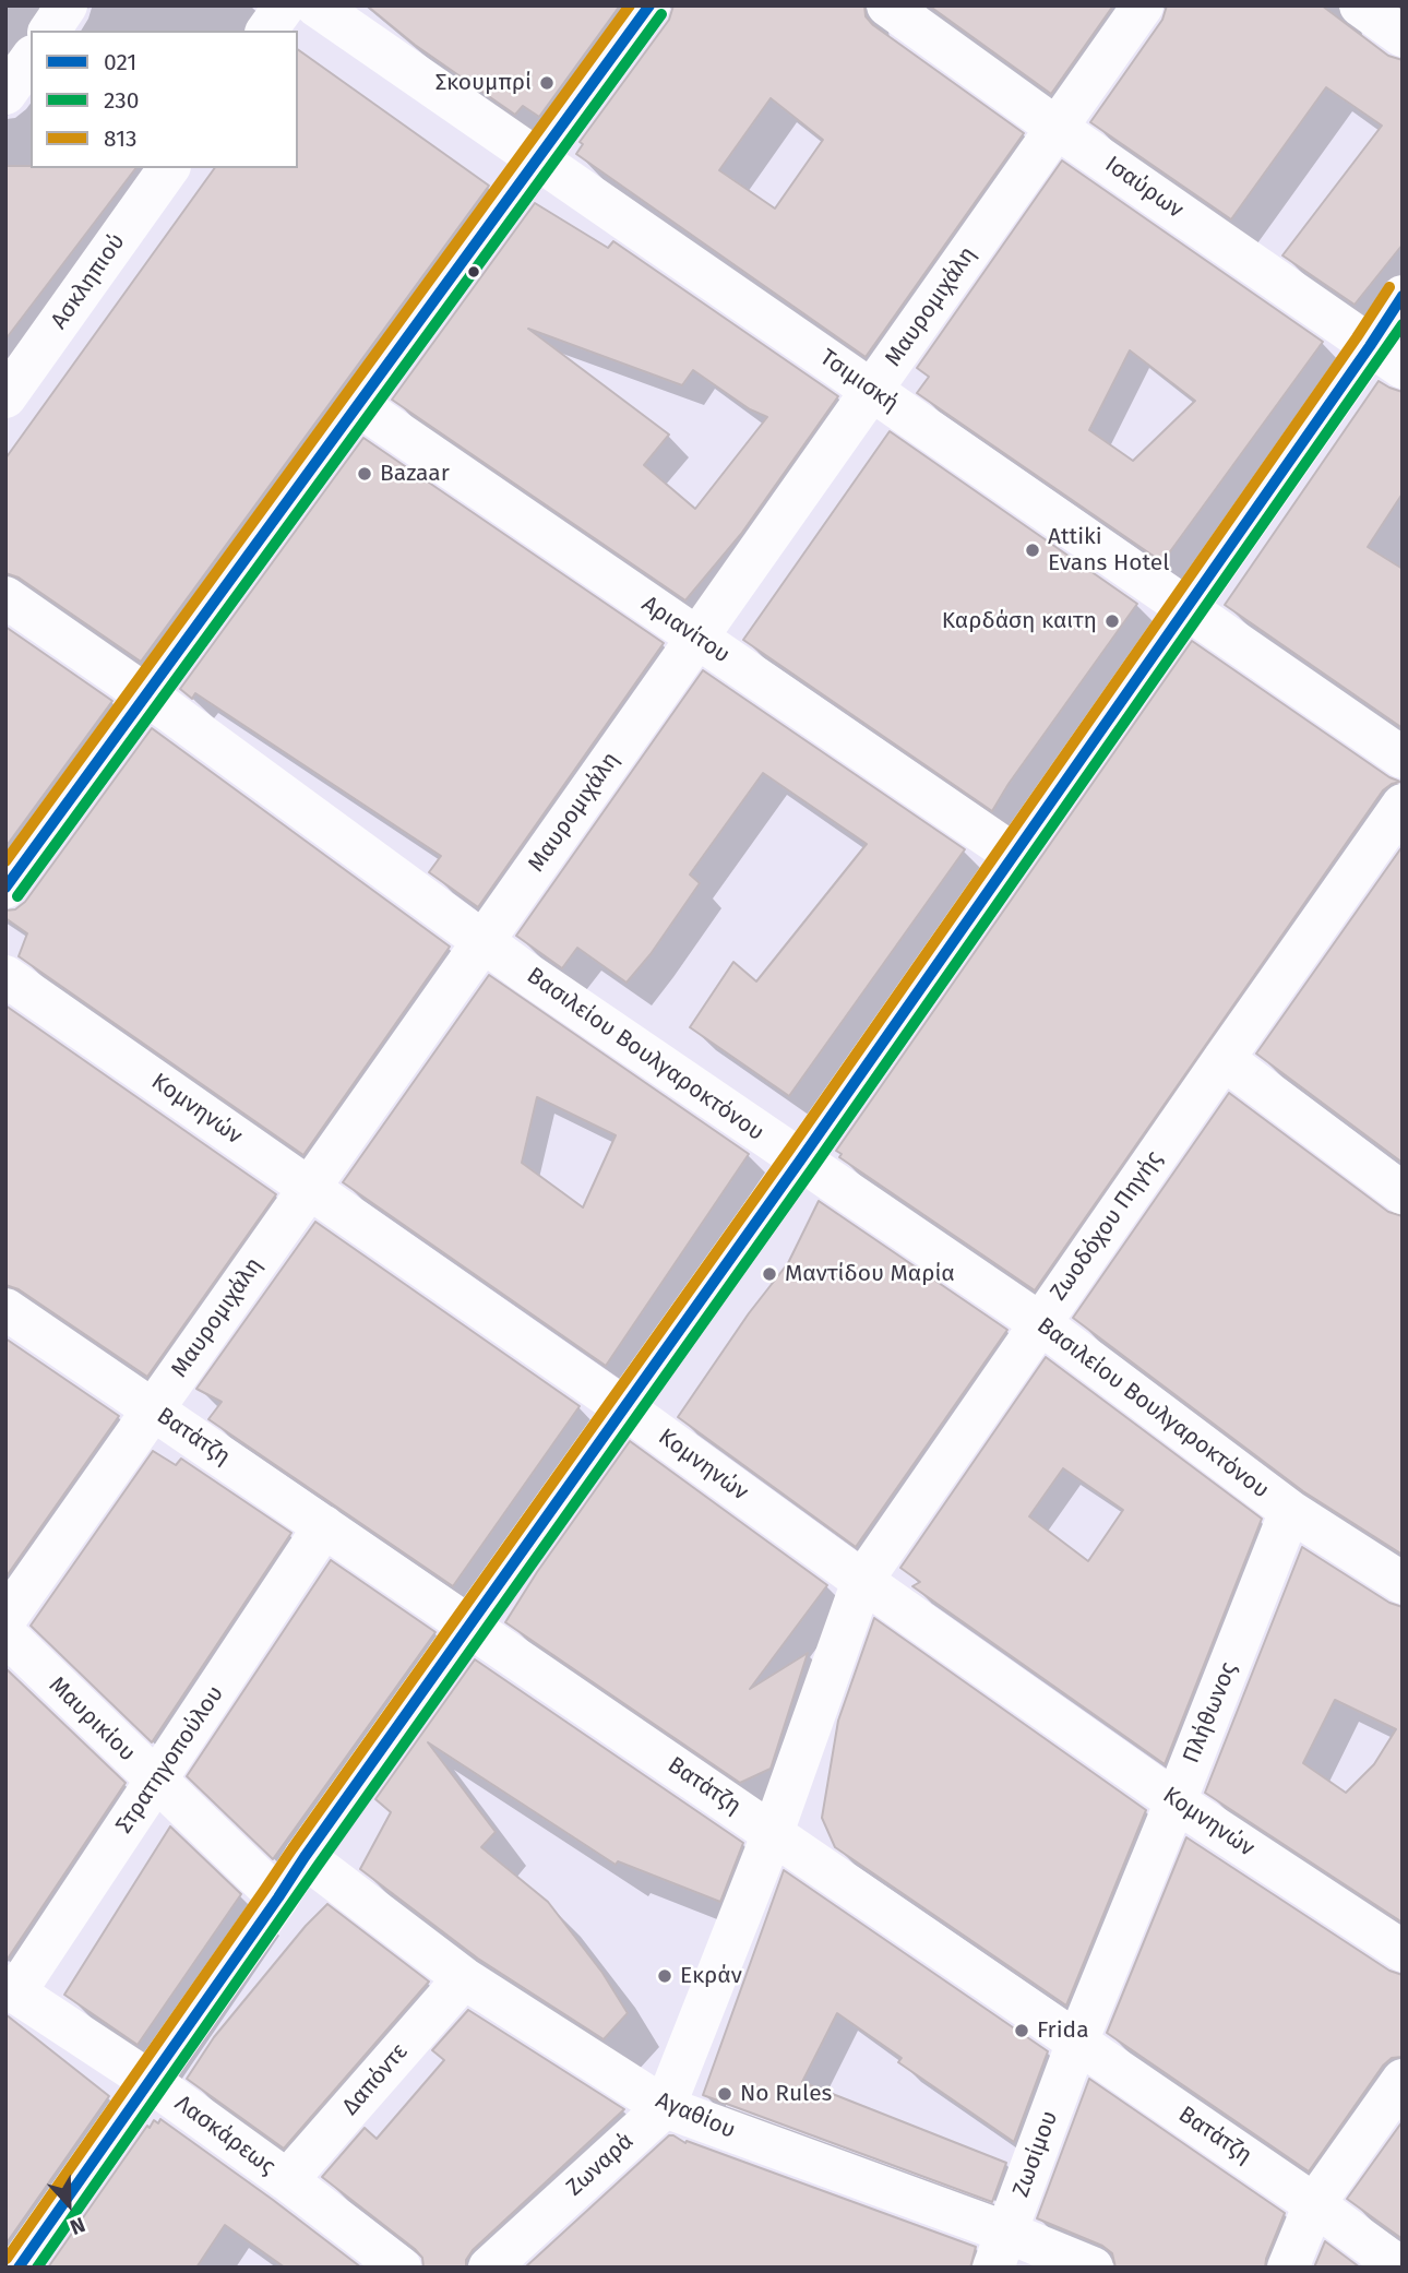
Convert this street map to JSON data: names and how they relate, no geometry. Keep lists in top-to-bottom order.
{
  "streets": {
    "street": [
      "Ισαύρων",
      "Ασκληπιού",
      "Μαυρομιχάλη",
      "Τσιμισκή",
      "Αριανίτου",
      "Βασιλείου Βουλγαροκτόνου",
      "Κομνηνών",
      "Ζωοδόχου Πηγής",
      "Βατάτζη",
      "Πλήθωνος",
      "Μαυρικίου",
      "Στρατηγοπούλου",
      "Δαπόντε",
      "Αγαθίου",
      "Λασκάρεως",
      "Ζωσίμου",
      "Ζωναρά"
    ]
  },
  "crossings": [
    ["Ισαύρων", "Μαυρομιχάλη"],
    ["Μαυρομιχάλη", "Τσιμισκή"],
    ["Μαυρομιχάλη", "Αριανίτου"],
    ["Μαυρομιχάλη", "Βασιλείου Βουλγαροκτόνου"],
    ["Μαυρομιχάλη", "Κομνηνών"],
    ["Μαυρομιχάλη", "Βατάτζη"],
    ["Βασιλείου Βουλγαροκτόνου", "Ζωοδόχου Πηγής"],
    ["Βασιλείου Βουλγαροκτόνου", "Πλήθωνος"],
    ["Κομνηνών", "Ζωοδόχου Πηγής"],
    ["Κομνηνών", "Πλήθωνος"],
    ["Ζωοδόχου Πηγής", "Βατάτζη"],
    ["Ζωοδόχου Πηγής", "Ζωναρά"],
    ["Βατάτζη", "Πλήθωνος"],
    ["Βατάτζη", "Στρατηγοπούλου"],
    ["Βατάτζη", "Ζωσίμου"],
    ["Βατάτζη", "Ζωναρά"],
    ["Πλήθωνος", "Ζωσίμου"],
    ["Μαυρικίου", "Στρατηγοπούλου"],
    ["Στρατηγοπούλου", "Λασκάρεως"],
    ["Δαπόντε", "Αγαθίου"],
    ["Δαπόντε", "Λασκάρεως"],
    ["Αγαθίου", "Ζωσίμου"],
    ["Αγαθίου", "Ζωναρά"]
  ],
  "places": [
    "Σκουμπρί",
    "Bazaar",
    "Attiki Evans Hotel",
    "Καρδάση καιτη",
    "Μαντίδου Μαρία",
    "Εκράν",
    "Frida",
    "No Rules"
  ],
  "lines": ["transit line 021", "transit line 813", "transit line 230"],
  "legend": ["021", "230", "813"],
  "north": "bottom"
}
